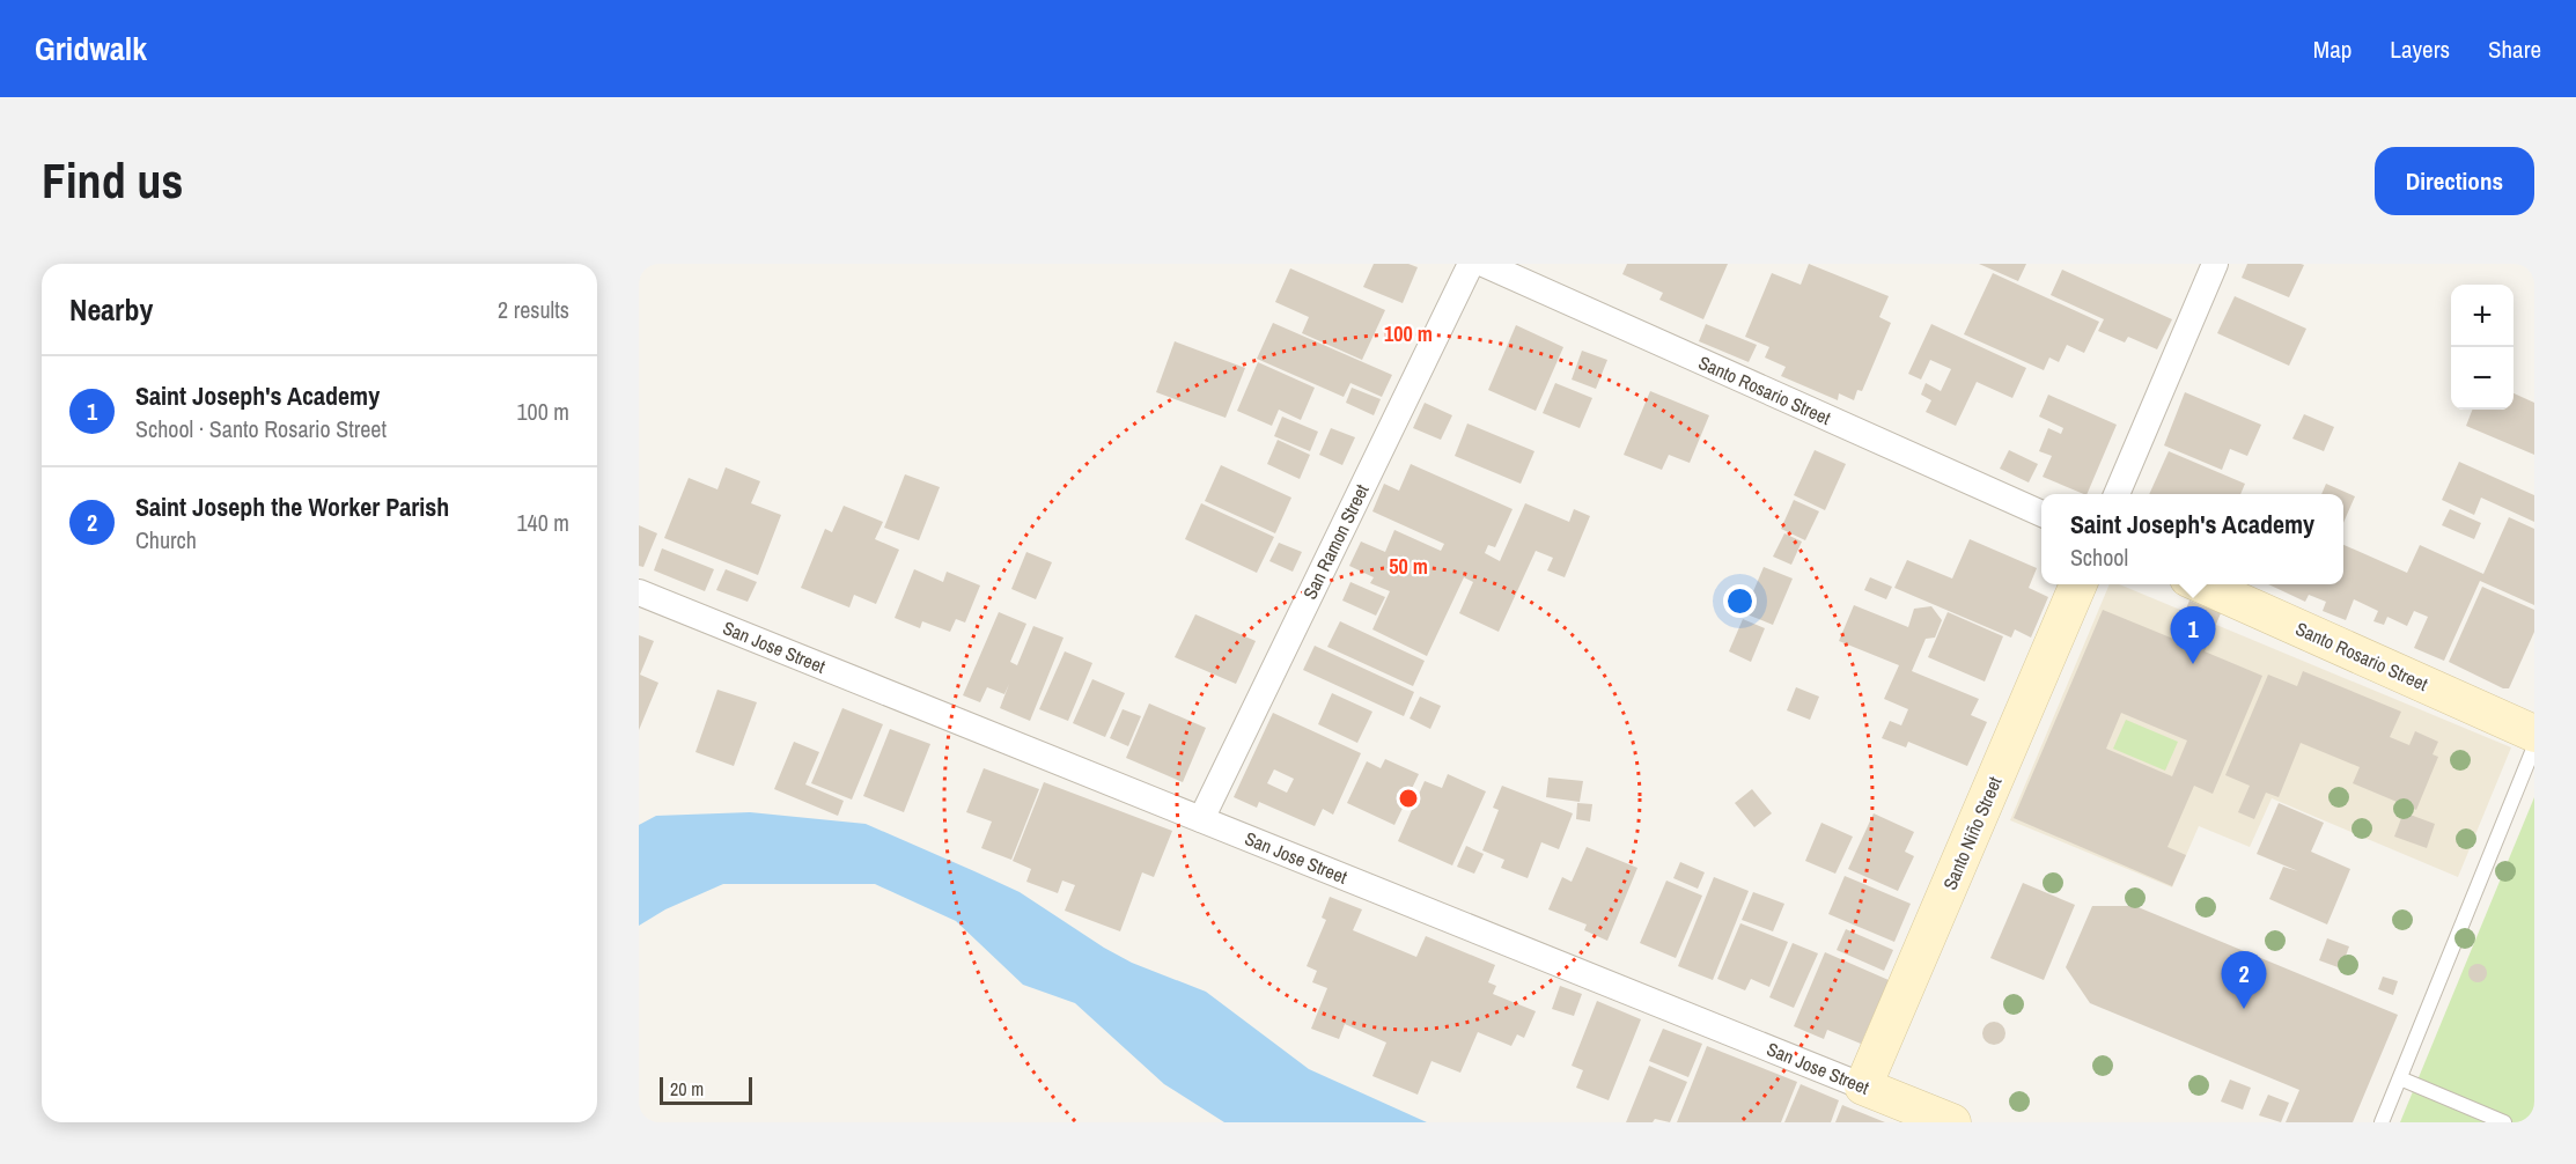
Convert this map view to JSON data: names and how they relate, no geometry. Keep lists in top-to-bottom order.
{
  "streets": {
    "main road": ["Santo Rosario Street", "San Jose Street", "Santo Niño Street"],
    "street": ["San Ramon Street"]
  },
  "crossings": [
    ["San Ramon Street", "San Jose Street"],
    ["San Jose Street", "Santo Niño Street"]
  ],
  "scale_bar": "20 m",
  "page": {
    "header": "Gridwalk",
    "nav": ["Map", "Layers", "Share"],
    "buttons": "Directions",
    "title": "Find us",
    "heading": ["Nearby", "2 results"],
    "map_buttons": ["+", "−"],
    "list": [
      {
        "mark": "1",
        "name": "Saint Joseph's Academy",
        "note": "School · Santo Rosario Street",
        "value": "100 m"
      },
      {
        "mark": "2",
        "name": "Saint Joseph the Worker Parish",
        "note": "Church",
        "value": "140 m"
      }
    ],
    "popup": ["Saint Joseph's Academy", "School"],
    "pins": ["1", "2"],
    "scale": "20 m"
  },
  "rings": ["100 m", "50 m"]
}
